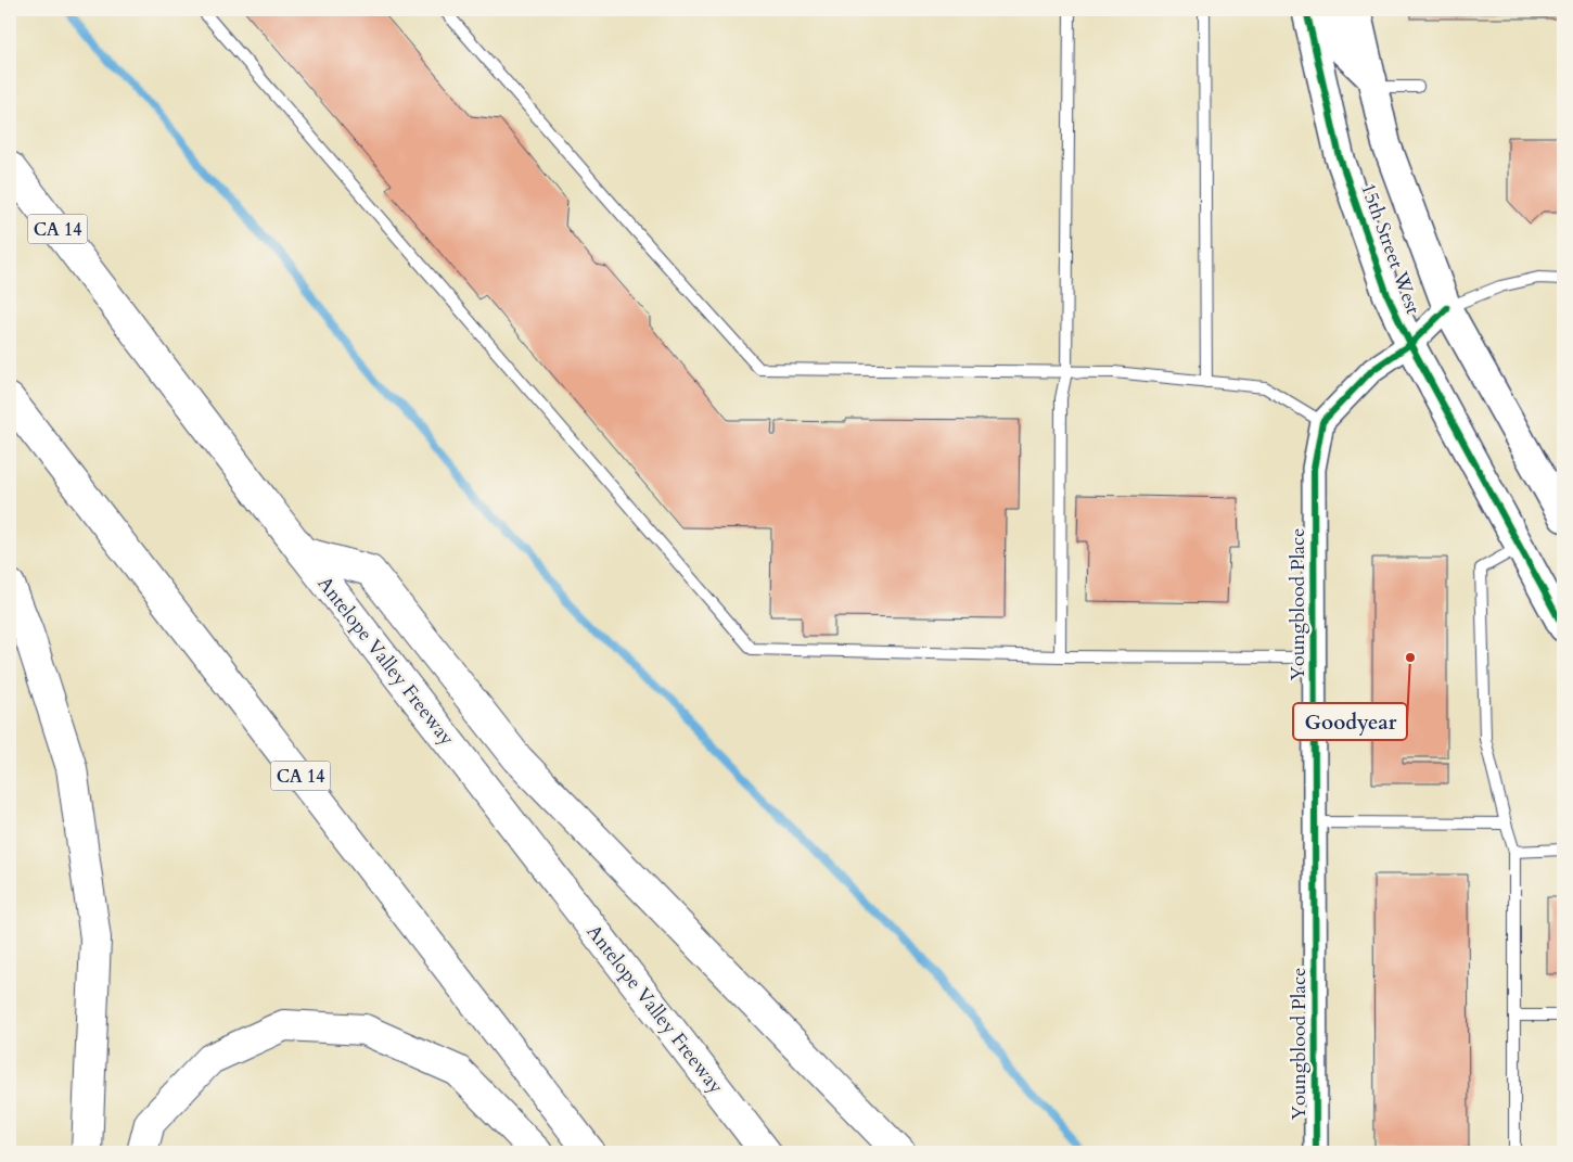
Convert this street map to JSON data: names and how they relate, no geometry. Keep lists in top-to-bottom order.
{
  "streets": {
    "highway": ["CA 14", "Antelope Valley Freeway"],
    "street": ["15th Street West", "Youngblood Place"]
  },
  "places": ["Goodyear"]
}
